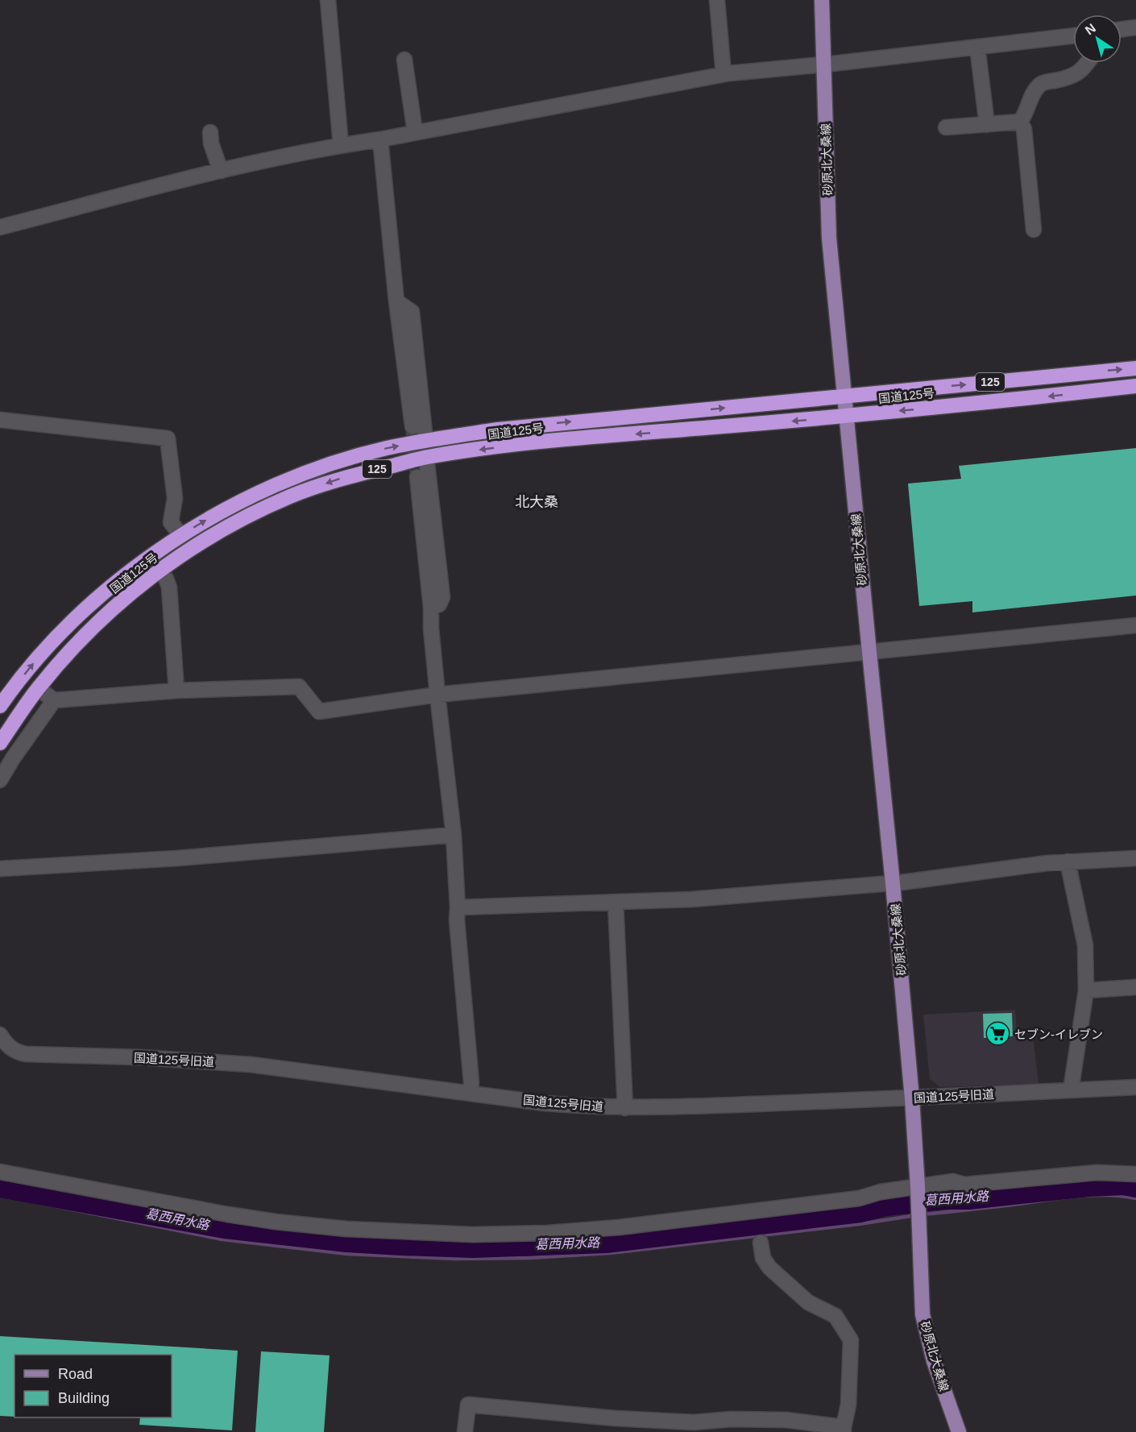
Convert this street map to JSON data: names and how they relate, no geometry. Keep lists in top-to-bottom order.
{
  "streets": {
    "highway": ["125", "国道125号"],
    "main road": ["砂原北大桑線"],
    "street": ["国道125号旧道"]
  },
  "crossings": [
    ["砂原北大桑線", "国道125号"],
    ["砂原北大桑線", "国道125号旧道"]
  ],
  "districts": ["北大桑"],
  "water": ["葛西用水路"],
  "places": {
    "supermarket": ["セブン-イレブン"]
  },
  "legend": ["Road", "Building"],
  "north": "top left"
}
